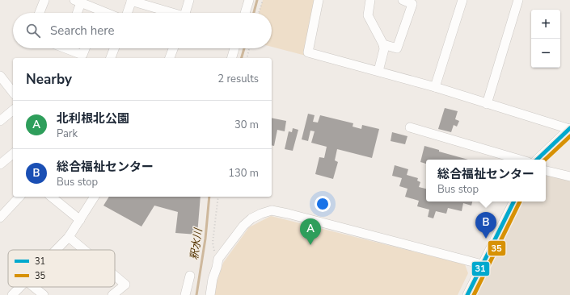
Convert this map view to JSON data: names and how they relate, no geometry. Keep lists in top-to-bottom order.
{
  "water": ["釈水川"],
  "lines": ["transit line 31", "transit line 35"],
  "legend": ["31", "35"],
  "page": {
    "map_buttons": ["+", "−"],
    "search": "Search here",
    "heading": ["Nearby", "2 results"],
    "list": [
      {
        "mark": "A",
        "name": "北利根北公園",
        "note": "Park",
        "value": "30 m"
      },
      {
        "mark": "B",
        "name": "総合福祉センター",
        "note": "Bus stop",
        "value": "130 m"
      }
    ],
    "popup": ["総合福祉センター", "Bus stop"],
    "pins": ["B", "A"]
  }
}
